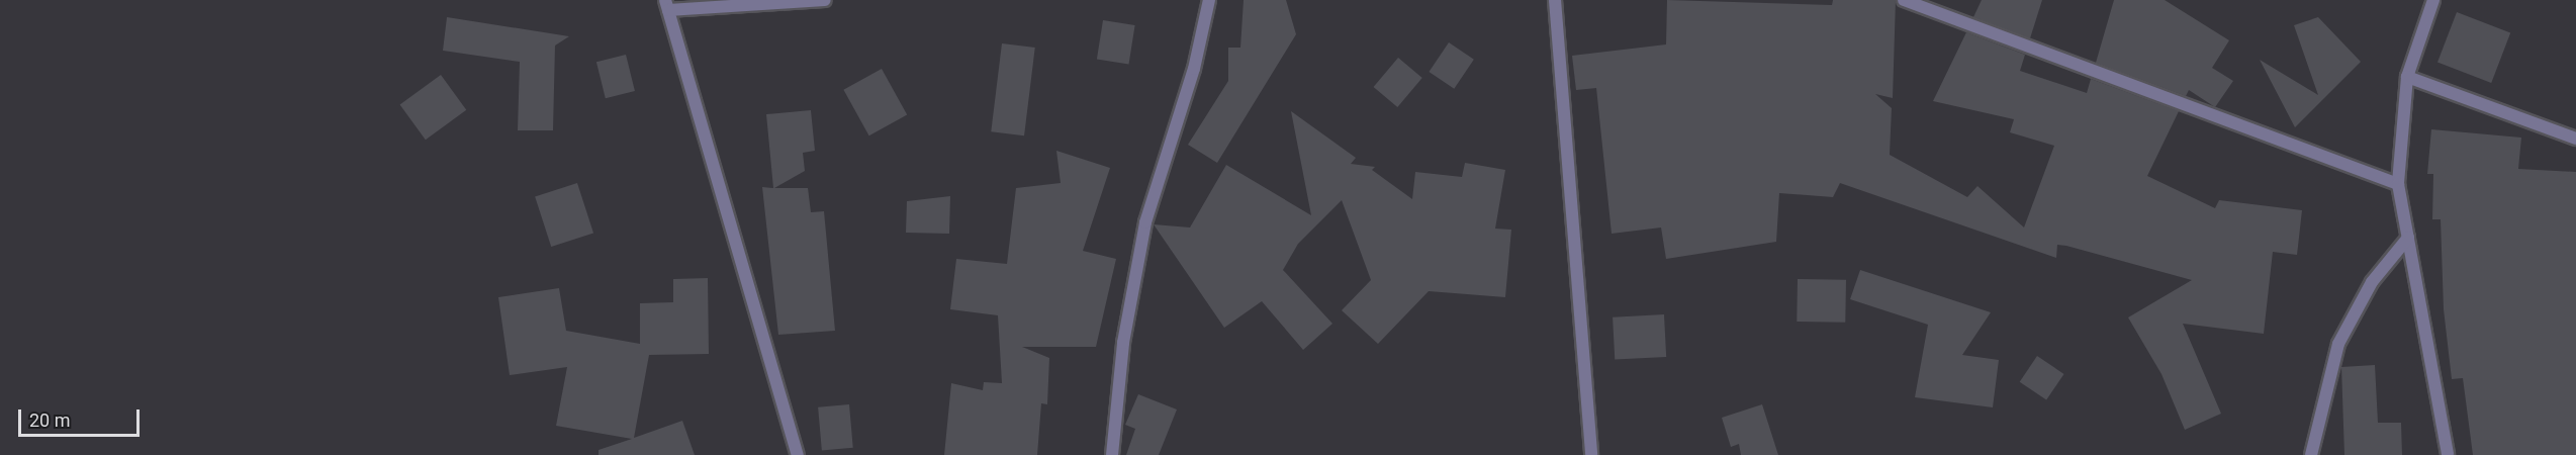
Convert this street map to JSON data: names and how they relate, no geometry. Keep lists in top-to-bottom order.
{
  "scale_bar": "20 m"
}
